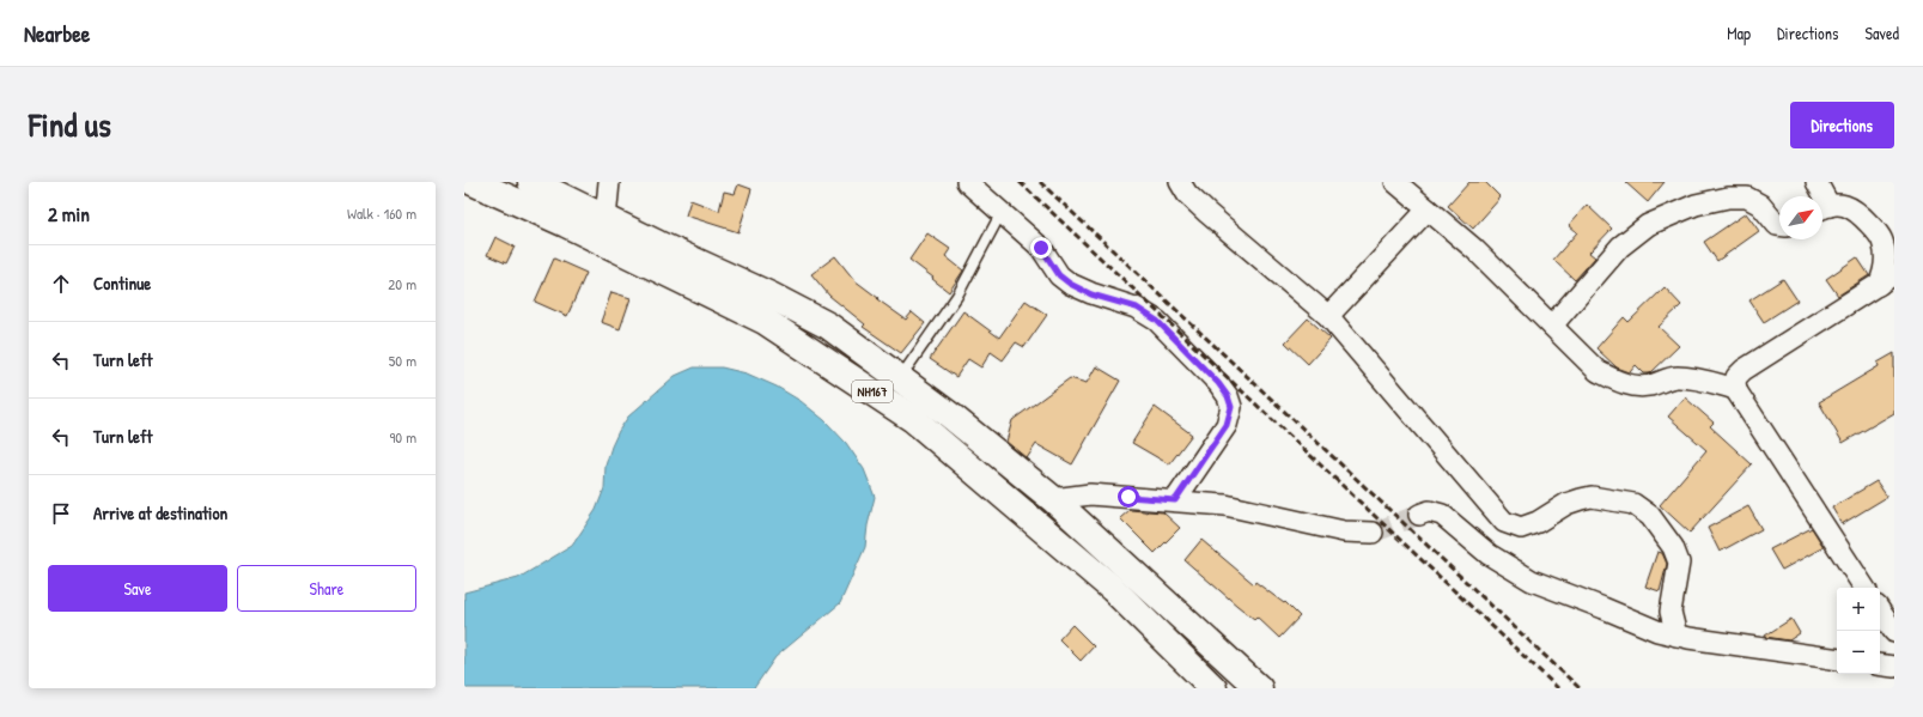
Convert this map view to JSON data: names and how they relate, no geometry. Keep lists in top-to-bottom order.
{
  "streets": {
    "highway": ["NH167"]
  },
  "north": "top right",
  "page": {
    "header": "Nearbee",
    "nav": ["Map", "Directions", "Saved"],
    "title": "Find us",
    "buttons": [
      "Directions",
      ["Save", "Share"]
    ],
    "heading": ["2 min", "Walk · 160 m"],
    "list": [
      ["Continue", "20 m"],
      ["Turn left", "50 m"],
      ["Turn left", "90 m"],
      "Arrive at destination"
    ],
    "map_buttons": ["+", "−"]
  }
}
